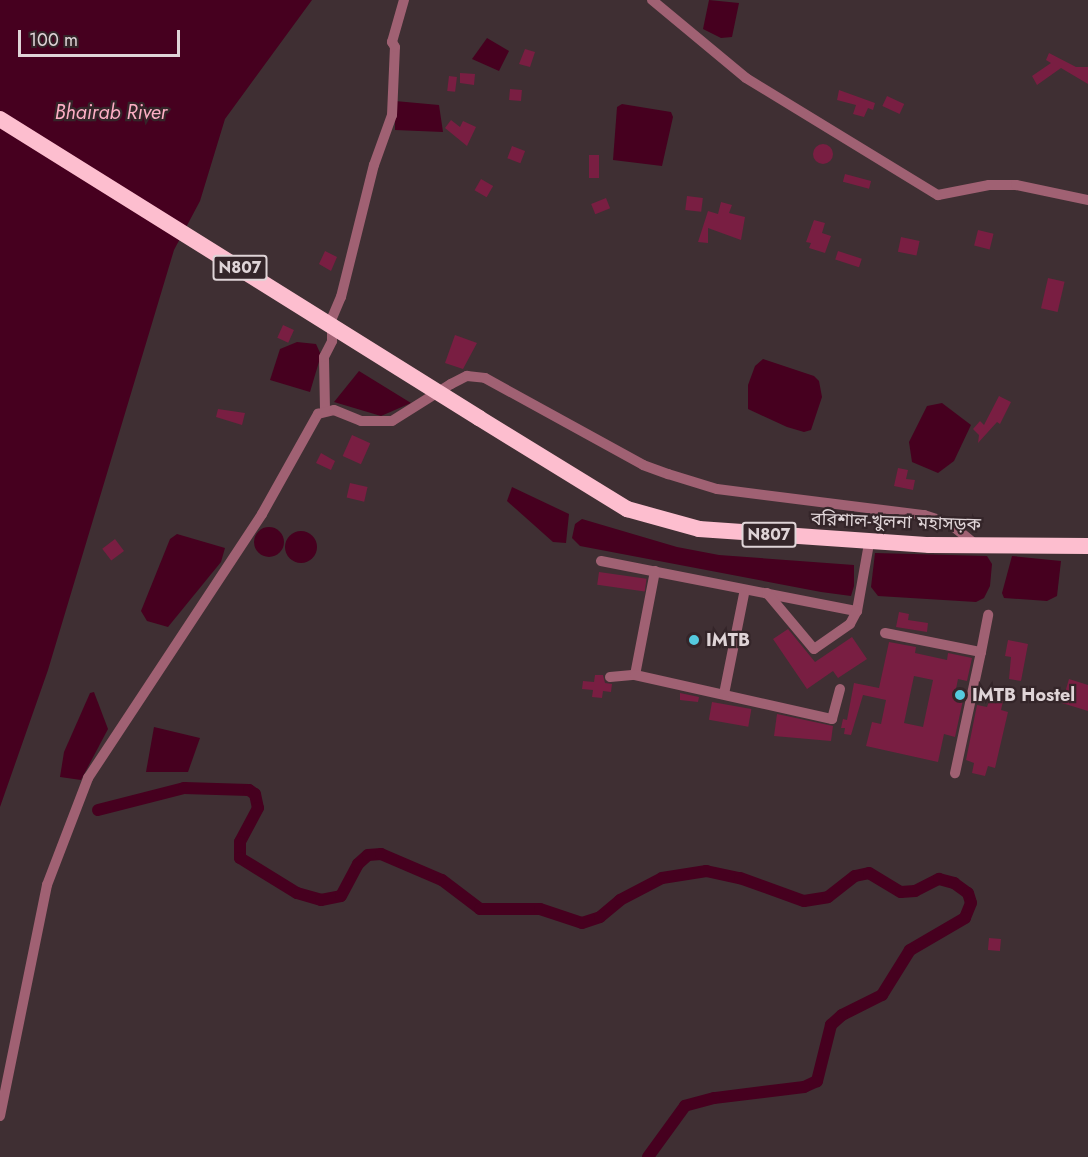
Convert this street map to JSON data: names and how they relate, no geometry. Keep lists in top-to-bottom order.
{
  "streets": {
    "highway": ["N807", "বরিশাল-খুলনা মহাসড়ক"]
  },
  "water": ["Bhairab River"],
  "places": ["IMTB", "IMTB Hostel"],
  "scale_bar": "100 m"
}
